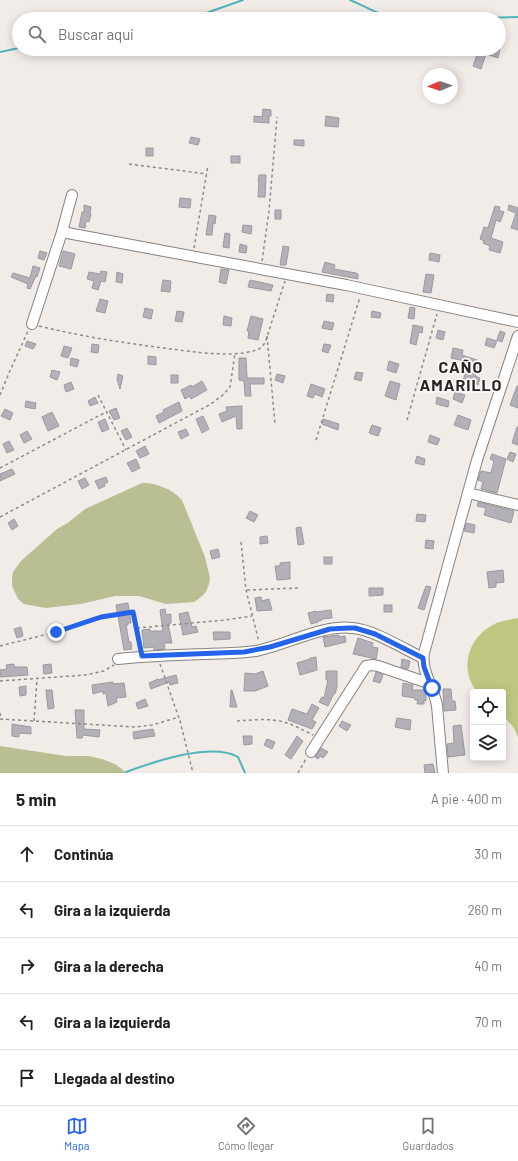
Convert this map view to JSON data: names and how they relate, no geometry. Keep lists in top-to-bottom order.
{
  "districts": ["CAÑO AMARILLO"],
  "north": "left",
  "page": {
    "search": "Buscar aquí",
    "heading": ["5 min", "A pie · 400 m"],
    "list": [
      ["Continúa", "30 m"],
      ["Gira a la izquierda", "260 m"],
      ["Gira a la derecha", "40 m"],
      ["Gira a la izquierda", "70 m"],
      "Llegada al destino"
    ],
    "nav": ["Mapa", "Cómo llegar", "Guardados"]
  }
}
